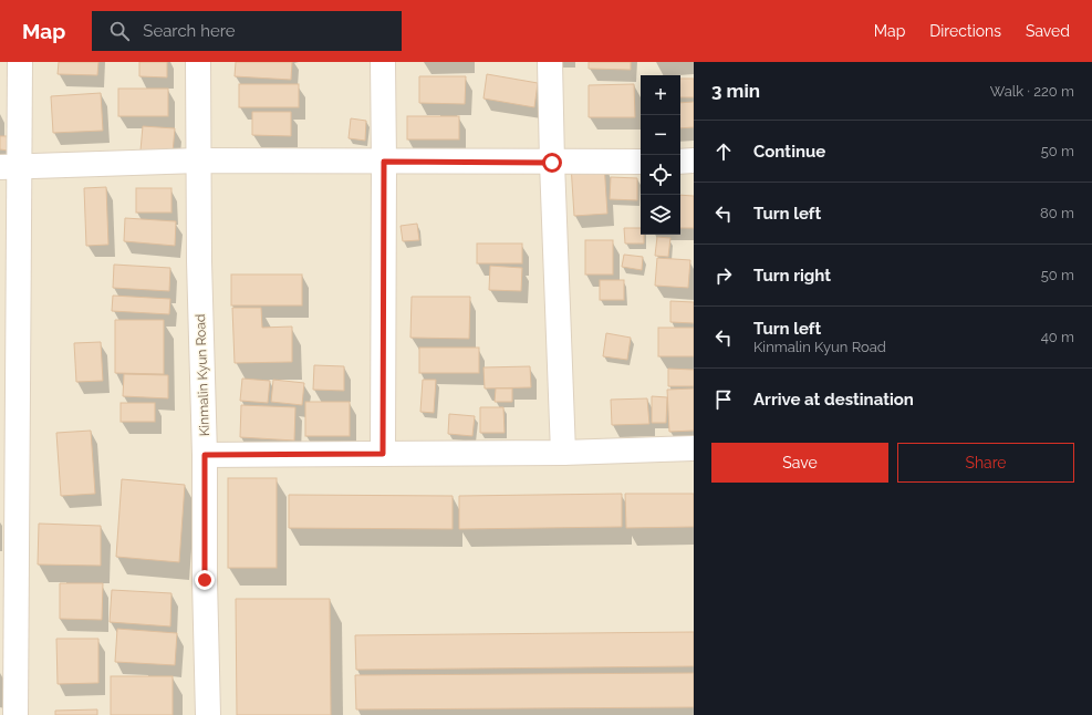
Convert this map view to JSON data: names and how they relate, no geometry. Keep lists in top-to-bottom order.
{
  "streets": {
    "street": ["Kinmalin Kyun Road"]
  },
  "page": {
    "header": "Map",
    "search": "Search here",
    "nav": ["Map", "Directions", "Saved"],
    "heading": ["3 min", "Walk · 220 m"],
    "map_buttons": ["+", "−"],
    "list": [
      ["Continue", "50 m"],
      ["Turn left", "80 m"],
      ["Turn right", "50 m"],
      ["Turn left", "Kinmalin Kyun Road", "40 m"],
      "Arrive at destination"
    ],
    "buttons": ["Save", "Share"]
  }
}
